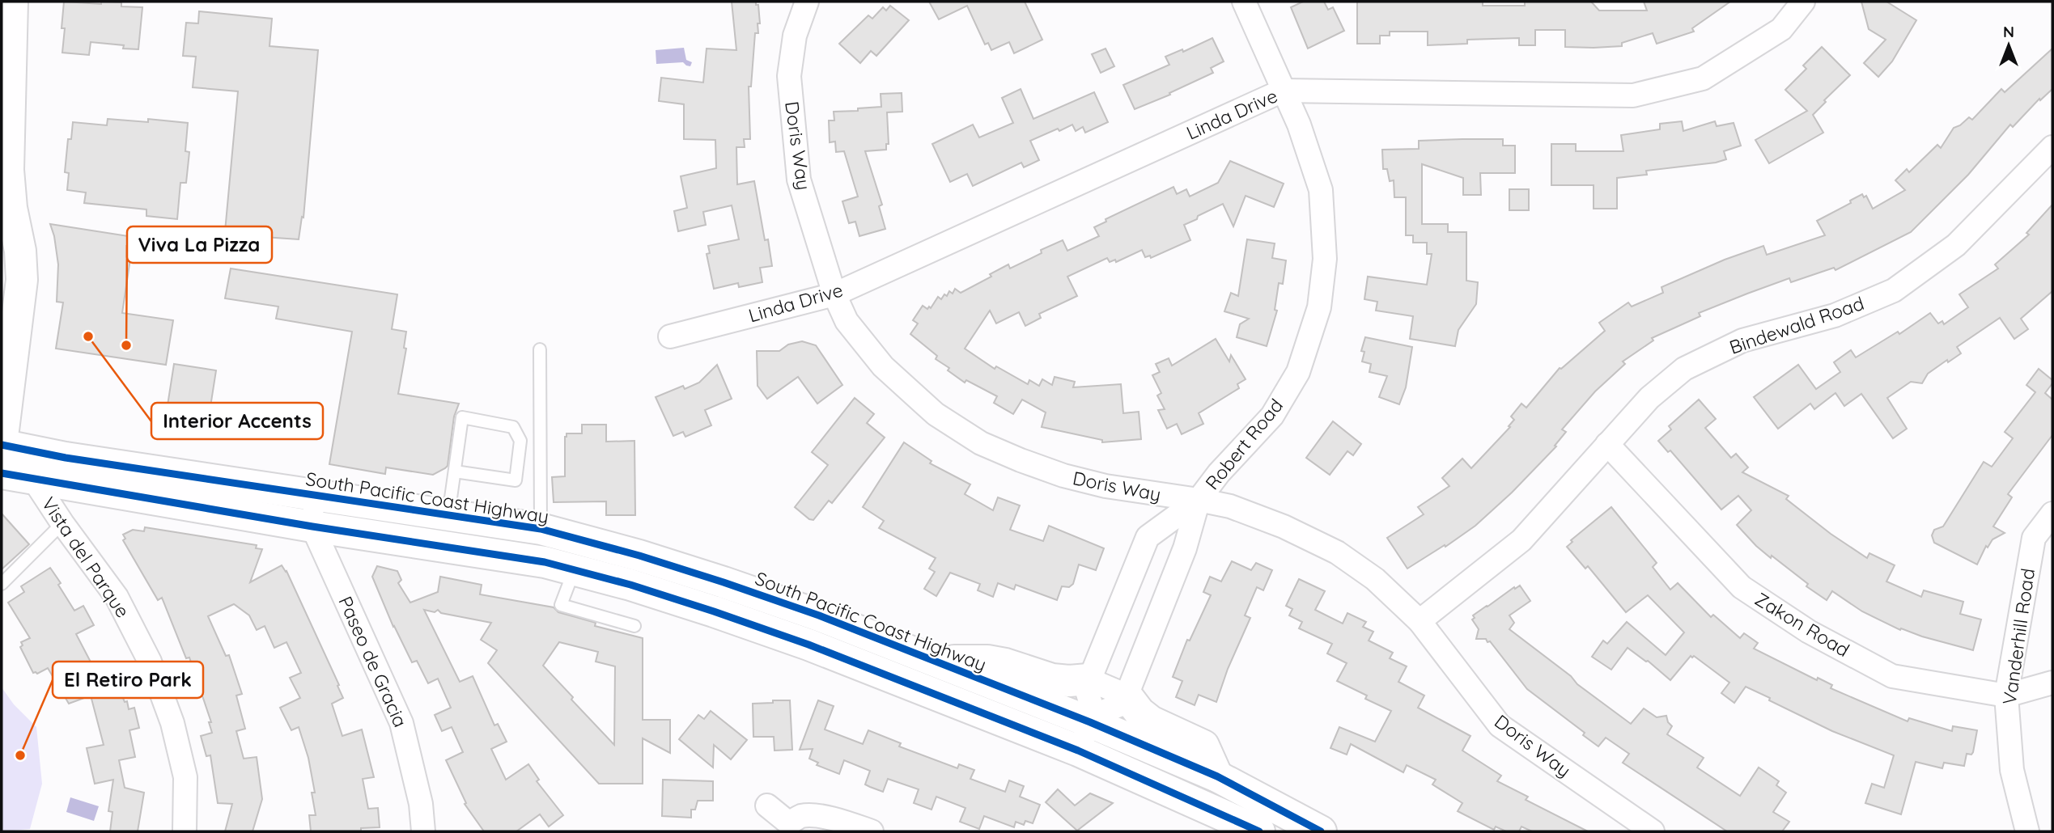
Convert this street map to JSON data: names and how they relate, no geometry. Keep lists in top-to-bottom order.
{
  "streets": {
    "main road": ["South Pacific Coast Highway"],
    "street": [
      "Linda Drive",
      "Doris Way",
      "Bindewald Road",
      "Robert Road",
      "Vista del Parque",
      "Zakon Road",
      "Vanderhill Road",
      "Paseo de Gracia"
    ]
  },
  "crossings": [
    ["Linda Drive", "Doris Way"],
    ["Linda Drive", "Robert Road"],
    ["Doris Way", "Bindewald Road"],
    ["Doris Way", "Robert Road"],
    ["Bindewald Road", "Zakon Road"],
    ["Robert Road", "South Pacific Coast Highway"],
    ["South Pacific Coast Highway", "Paseo de Gracia"],
    ["Zakon Road", "Vanderhill Road"]
  ],
  "places": ["Interior Accents", "Viva La Pizza", "El Retiro Park"],
  "north": "top"
}
